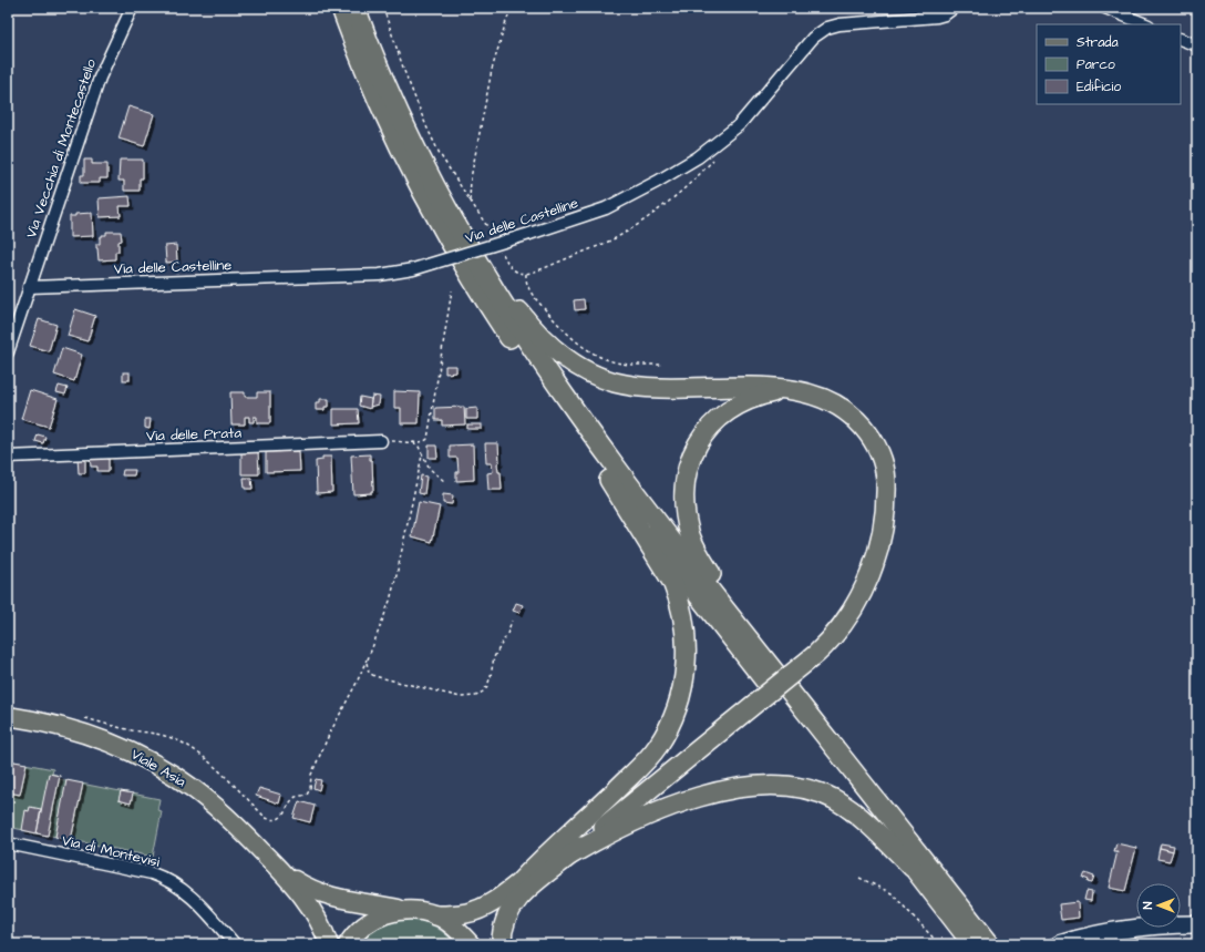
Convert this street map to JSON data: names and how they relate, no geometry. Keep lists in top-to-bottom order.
{
  "streets": {
    "main road": ["Viale Asia"],
    "street": [
      "Via Vecchia di Montecastello",
      "Via delle Castelline",
      "Via delle Prata",
      "Via di Montevisi"
    ]
  },
  "crossings": [
    ["Via Vecchia di Montecastello", "Via delle Castelline"]
  ],
  "legend": ["Strada", "Parco", "Edificio"],
  "north": "left"
}
